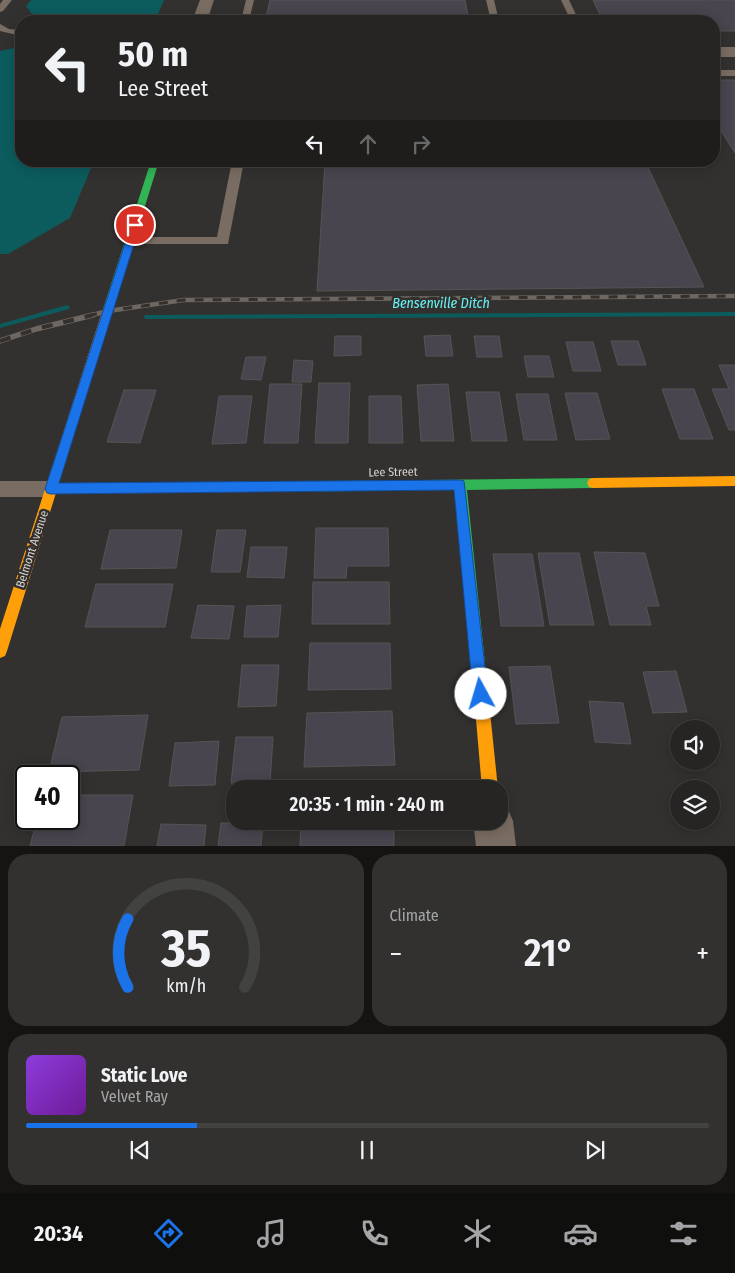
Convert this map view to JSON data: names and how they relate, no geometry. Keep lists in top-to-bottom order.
{
  "streets": {
    "street": ["Lee Street", "Belmont Avenue"]
  },
  "crossings": [
    ["Lee Street", "Belmont Avenue"]
  ],
  "water": ["Bensenville Ditch"],
  "page": {
    "turn": ["50 m", "Lee Street"],
    "limit": "40",
    "trip": "20:35 · 1 min · 240 m",
    "tile": "Climate",
    "heat": ["−", "21°", "+"],
    "song": ["Static Love", "Velvet Ray"],
    "tabs": "20:34",
    "gauge": ["35", "km/h"]
  }
}
